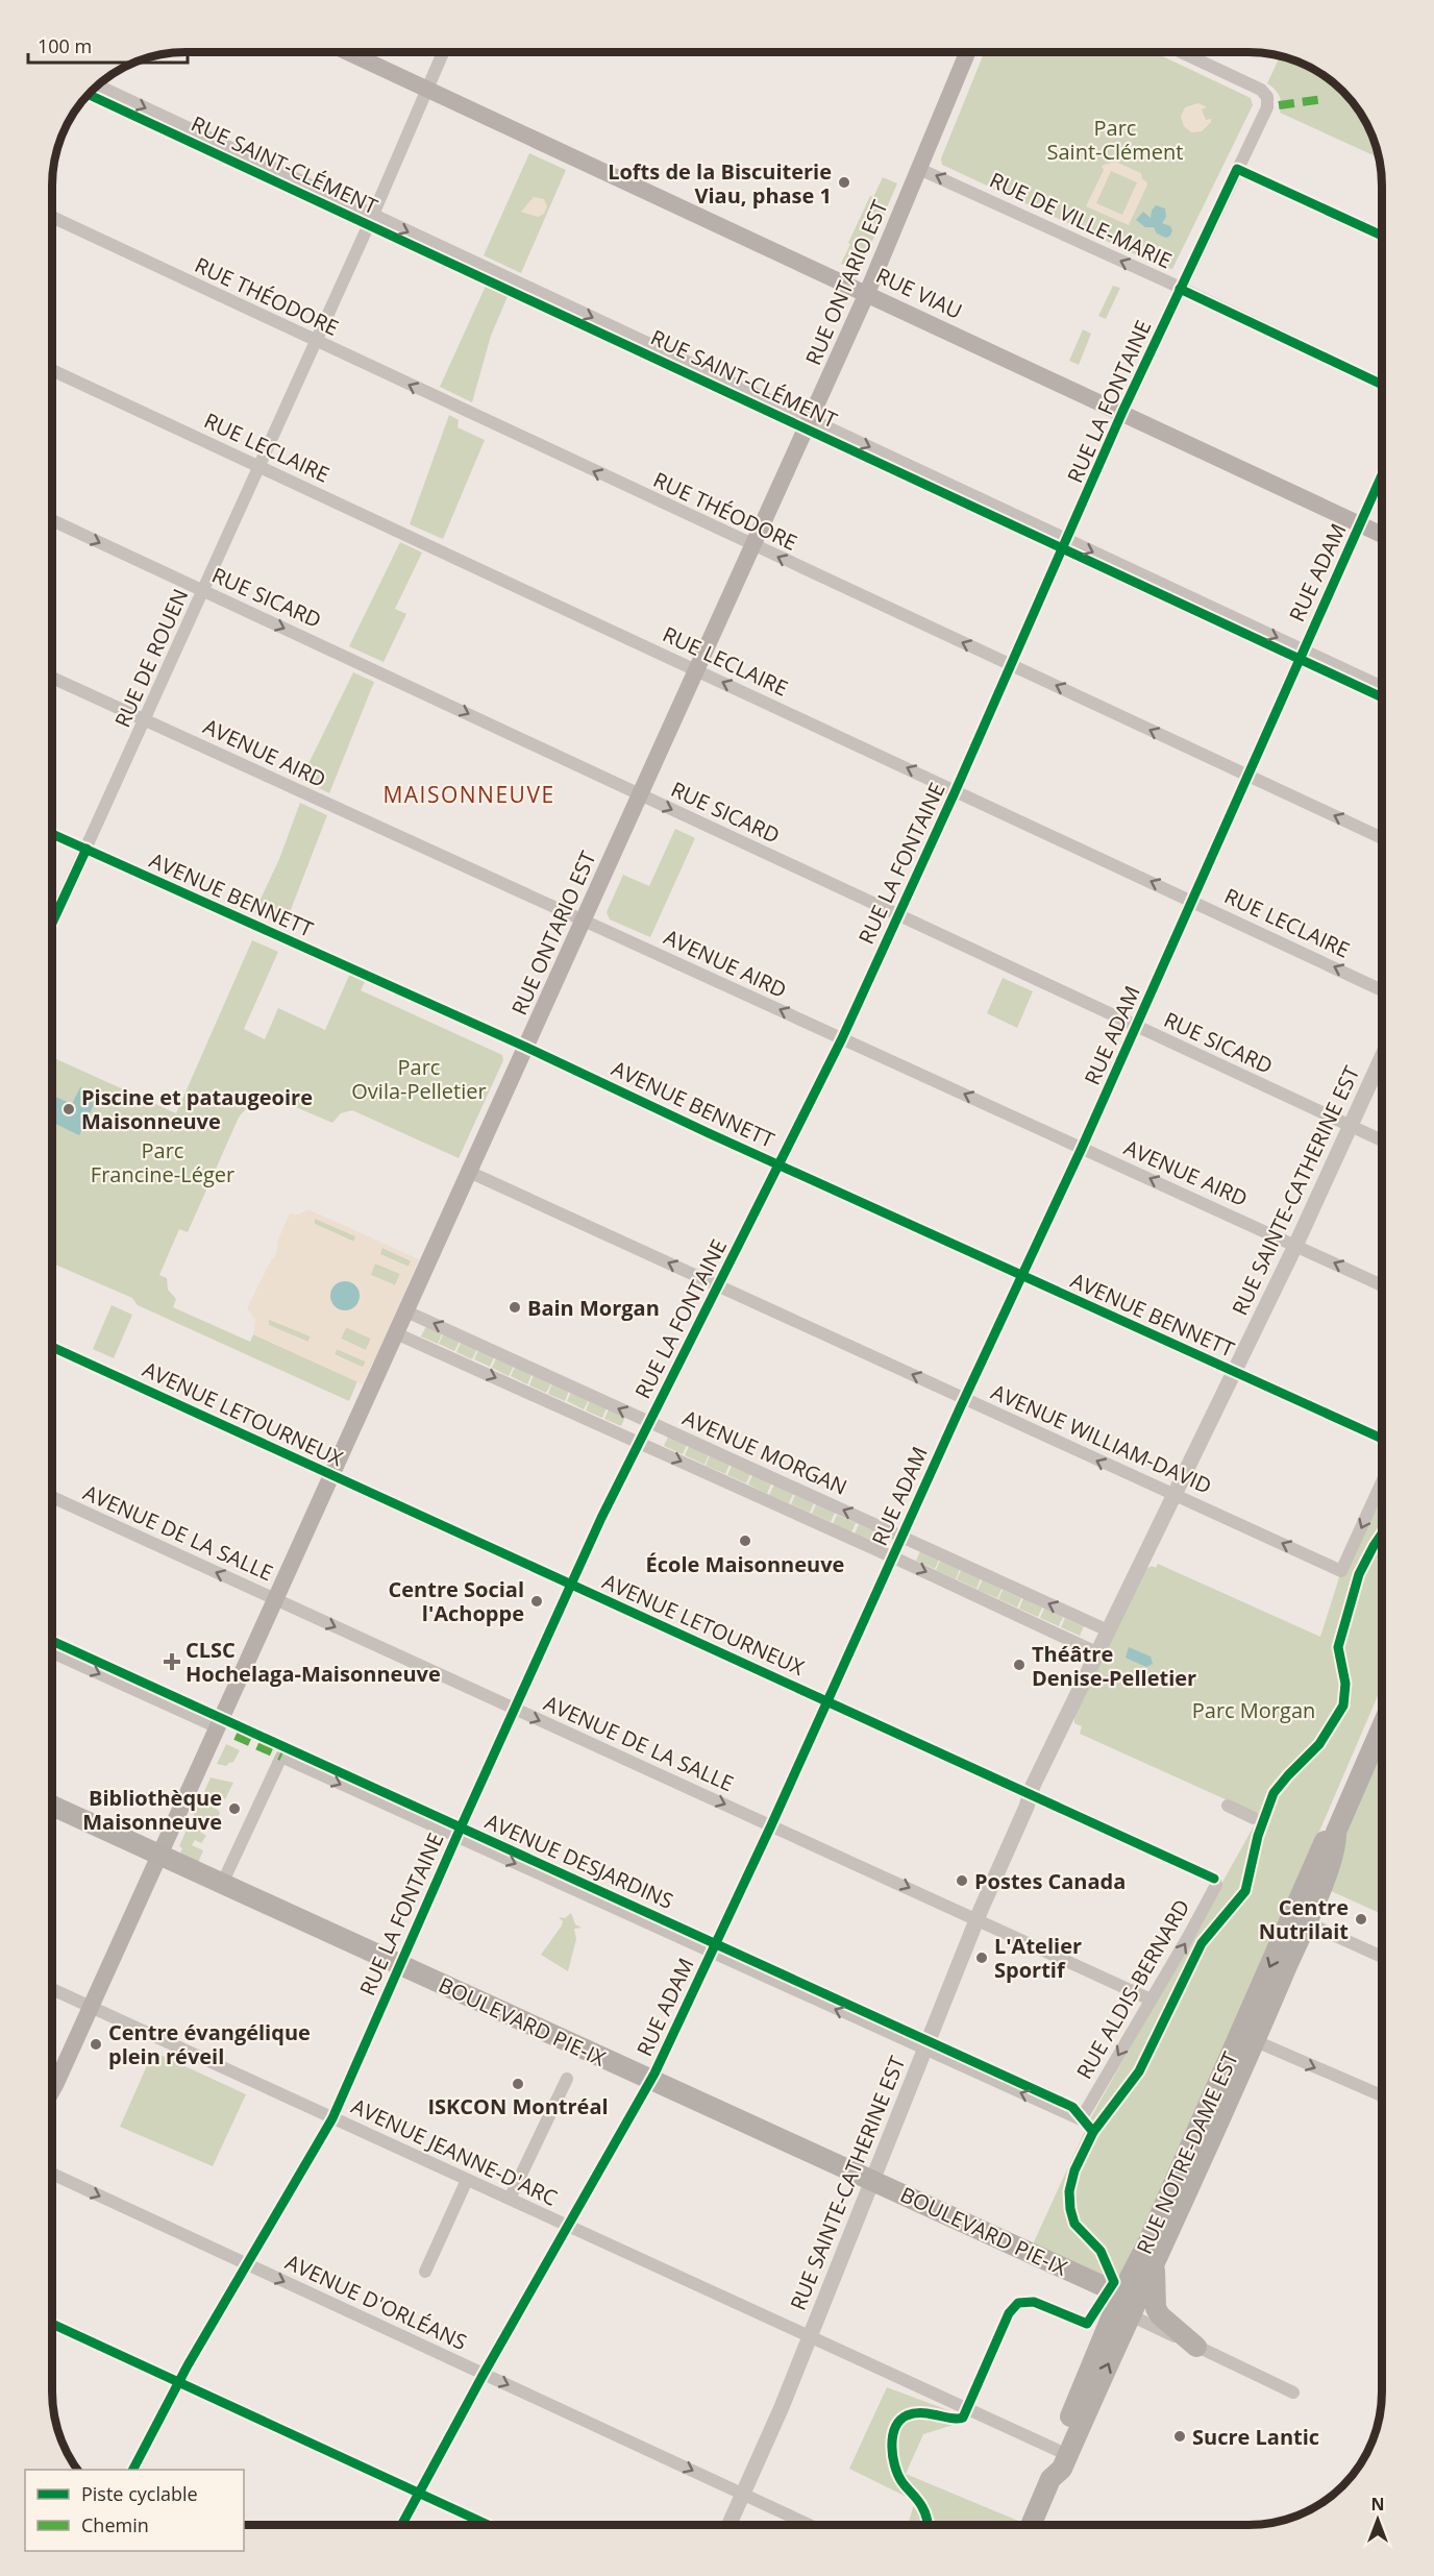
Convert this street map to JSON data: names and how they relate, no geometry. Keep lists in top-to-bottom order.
{
  "streets": {
    "main road": [
      "RUE ONTARIO EST",
      "RUE VIAU",
      "BOULEVARD PIE-IX",
      "RUE NOTRE-DAME EST"
    ],
    "street": [
      "RUE SAINT-CLÉMENT",
      "RUE DE VILLE-MARIE",
      "RUE THÉODORE",
      "RUE LA FONTAINE",
      "RUE LECLAIRE",
      "RUE ADAM",
      "RUE SICARD",
      "RUE DE ROUEN",
      "AVENUE AIRD",
      "AVENUE BENNETT",
      "RUE SAINTE-CATHERINE EST",
      "AVENUE LETOURNEUX",
      "AVENUE WILLIAM-DAVID",
      "AVENUE MORGAN",
      "AVENUE DE LA SALLE",
      "AVENUE DESJARDINS",
      "RUE ALDIS-BERNARD",
      "AVENUE JEANNE-D'ARC",
      "AVENUE D'ORLÉANS"
    ]
  },
  "crossings": [
    ["RUE SAINT-CLÉMENT", "RUE ONTARIO EST"],
    ["RUE SAINT-CLÉMENT", "RUE LA FONTAINE"],
    ["RUE SAINT-CLÉMENT", "RUE ADAM"],
    ["RUE SAINT-CLÉMENT", "RUE DE ROUEN"],
    ["RUE DE VILLE-MARIE", "RUE ONTARIO EST"],
    ["RUE DE VILLE-MARIE", "RUE LA FONTAINE"],
    ["RUE ONTARIO EST", "RUE VIAU"],
    ["RUE ONTARIO EST", "RUE THÉODORE"],
    ["RUE ONTARIO EST", "RUE LECLAIRE"],
    ["RUE ONTARIO EST", "RUE SICARD"],
    ["RUE ONTARIO EST", "AVENUE AIRD"],
    ["RUE ONTARIO EST", "AVENUE BENNETT"],
    ["RUE ONTARIO EST", "AVENUE LETOURNEUX"],
    ["RUE ONTARIO EST", "AVENUE WILLIAM-DAVID"],
    ["RUE ONTARIO EST", "AVENUE MORGAN"],
    ["RUE ONTARIO EST", "AVENUE DE LA SALLE"],
    ["RUE ONTARIO EST", "BOULEVARD PIE-IX"],
    ["RUE ONTARIO EST", "AVENUE JEANNE-D'ARC"],
    ["RUE VIAU", "RUE LA FONTAINE"],
    ["RUE VIAU", "RUE ADAM"],
    ["RUE VIAU", "RUE DE ROUEN"],
    ["RUE THÉODORE", "RUE LA FONTAINE"],
    ["RUE THÉODORE", "RUE ADAM"],
    ["RUE THÉODORE", "RUE DE ROUEN"],
    ["RUE LA FONTAINE", "RUE LECLAIRE"],
    ["RUE LA FONTAINE", "RUE SICARD"],
    ["RUE LA FONTAINE", "AVENUE AIRD"],
    ["RUE LA FONTAINE", "AVENUE BENNETT"],
    ["RUE LA FONTAINE", "AVENUE LETOURNEUX"],
    ["RUE LA FONTAINE", "AVENUE WILLIAM-DAVID"],
    ["RUE LA FONTAINE", "AVENUE MORGAN"],
    ["RUE LA FONTAINE", "AVENUE DE LA SALLE"],
    ["RUE LA FONTAINE", "AVENUE DESJARDINS"],
    ["RUE LA FONTAINE", "BOULEVARD PIE-IX"],
    ["RUE LA FONTAINE", "AVENUE JEANNE-D'ARC"],
    ["RUE LA FONTAINE", "AVENUE D'ORLÉANS"],
    ["RUE LECLAIRE", "RUE ADAM"],
    ["RUE LECLAIRE", "RUE DE ROUEN"],
    ["RUE ADAM", "RUE SICARD"],
    ["RUE ADAM", "AVENUE AIRD"],
    ["RUE ADAM", "AVENUE BENNETT"],
    ["RUE ADAM", "AVENUE LETOURNEUX"],
    ["RUE ADAM", "AVENUE WILLIAM-DAVID"],
    ["RUE ADAM", "AVENUE MORGAN"],
    ["RUE ADAM", "AVENUE DE LA SALLE"],
    ["RUE ADAM", "AVENUE DESJARDINS"],
    ["RUE ADAM", "BOULEVARD PIE-IX"],
    ["RUE ADAM", "AVENUE JEANNE-D'ARC"],
    ["RUE ADAM", "AVENUE D'ORLÉANS"],
    ["RUE SICARD", "RUE DE ROUEN"],
    ["RUE SICARD", "RUE SAINTE-CATHERINE EST"],
    ["RUE DE ROUEN", "AVENUE AIRD"],
    ["RUE DE ROUEN", "AVENUE BENNETT"],
    ["AVENUE AIRD", "RUE SAINTE-CATHERINE EST"],
    ["AVENUE BENNETT", "RUE SAINTE-CATHERINE EST"],
    ["AVENUE BENNETT", "AVENUE WILLIAM-DAVID"],
    ["RUE SAINTE-CATHERINE EST", "AVENUE LETOURNEUX"],
    ["RUE SAINTE-CATHERINE EST", "AVENUE WILLIAM-DAVID"],
    ["RUE SAINTE-CATHERINE EST", "AVENUE MORGAN"],
    ["RUE SAINTE-CATHERINE EST", "AVENUE DE LA SALLE"],
    ["RUE SAINTE-CATHERINE EST", "AVENUE DESJARDINS"],
    ["RUE SAINTE-CATHERINE EST", "BOULEVARD PIE-IX"],
    ["RUE SAINTE-CATHERINE EST", "AVENUE JEANNE-D'ARC"],
    ["RUE SAINTE-CATHERINE EST", "AVENUE D'ORLÉANS"],
    ["AVENUE LETOURNEUX", "RUE ALDIS-BERNARD"],
    ["AVENUE DE LA SALLE", "RUE ALDIS-BERNARD"],
    ["AVENUE DESJARDINS", "RUE ALDIS-BERNARD"],
    ["AVENUE DESJARDINS", "BOULEVARD PIE-IX"],
    ["BOULEVARD PIE-IX", "RUE NOTRE-DAME EST"],
    ["AVENUE JEANNE-D'ARC", "RUE NOTRE-DAME EST"]
  ],
  "one_way": [
    "RUE SAINT-CLÉMENT",
    "RUE DE VILLE-MARIE",
    "RUE THÉODORE",
    "RUE LECLAIRE",
    "RUE SICARD",
    "AVENUE AIRD",
    "AVENUE WILLIAM-DAVID",
    "AVENUE D'ORLÉANS"
  ],
  "districts": ["MAISONNEUVE"],
  "parks": [
    "Parc Saint-Clément",
    "Parc Ovila-Pelletier",
    "Parc Francine-Léger",
    "Parc Morgan"
  ],
  "places": {
    "other": [
      "Lofts de la Biscuiterie Viau, phase 1",
      "Piscine et pataugeoire Maisonneuve",
      "Bain Morgan",
      "École Maisonneuve",
      "Centre Social l'Achoppe",
      "Théâtre Denise-Pelletier",
      "Bibliothèque Maisonneuve",
      "Postes Canada",
      "Centre Nutrilait",
      "L'Atelier Sportif",
      "Centre évangélique plein réveil",
      "ISKCON Montréal",
      "Sucre Lantic"
    ],
    "health": ["CLSC Hochelaga-Maisonneuve"]
  },
  "legend": ["Piste cyclable", "Chemin"],
  "scale_bar": "100 m",
  "north": "top"
}
